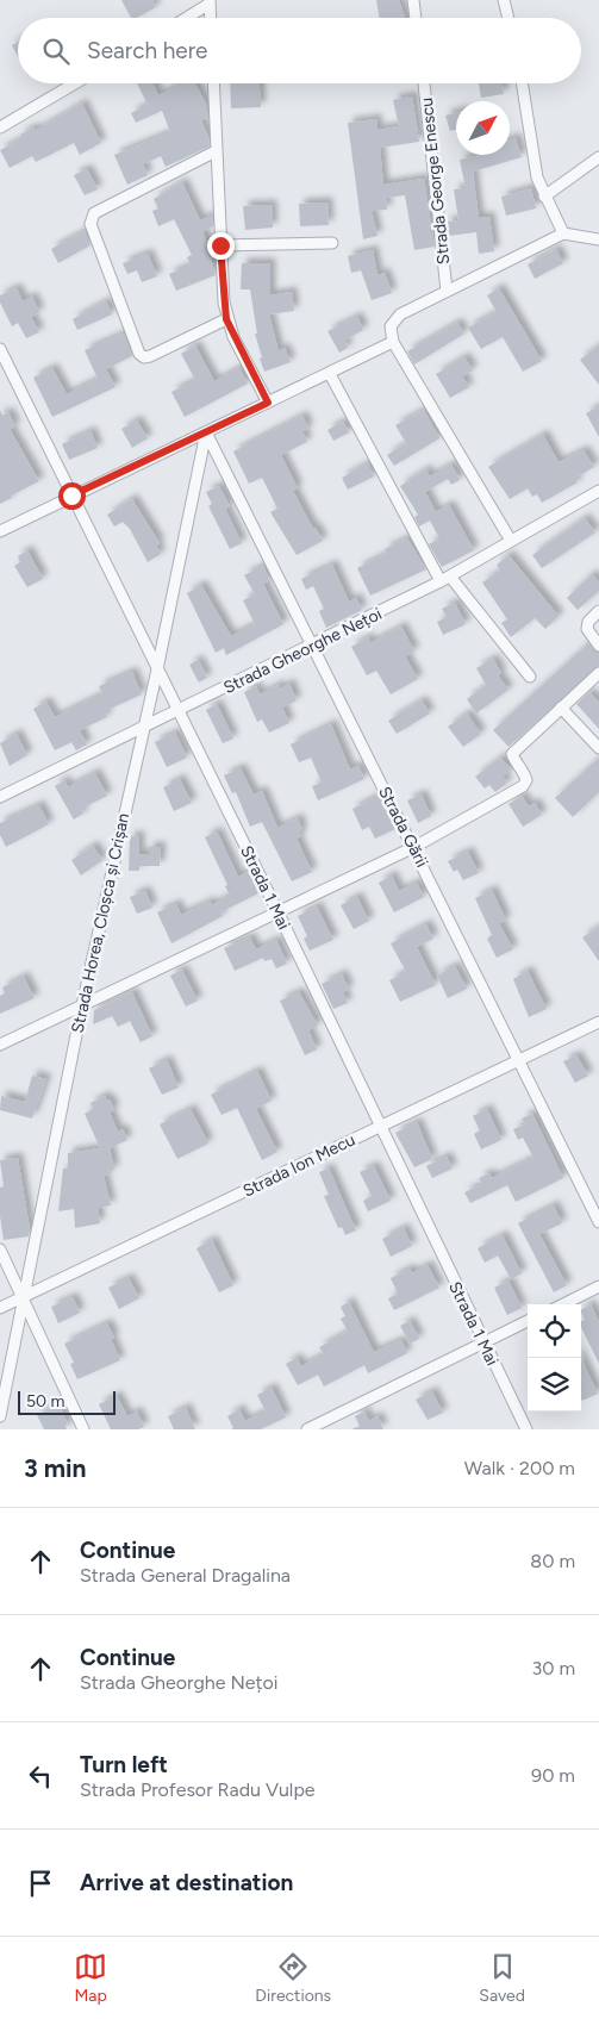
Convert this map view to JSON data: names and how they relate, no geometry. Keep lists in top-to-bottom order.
{
  "streets": {
    "street": [
      "Strada George Enescu",
      "Strada Gheorghe Nețoi",
      "Strada Gării",
      "Strada 1 Mai",
      "Strada Horea, Cloșca și Crișan",
      "Strada Ion Mecu"
    ]
  },
  "crossings": [
    ["Strada Gheorghe Nețoi", "Strada Gării"],
    ["Strada Gheorghe Nețoi", "Strada 1 Mai"],
    ["Strada Gheorghe Nețoi", "Strada Horea, Cloșca și Crișan"],
    ["Strada Gării", "Strada Horea, Cloșca și Crișan"],
    ["Strada Gării", "Strada Ion Mecu"],
    ["Strada 1 Mai", "Strada Horea, Cloșca și Crișan"],
    ["Strada 1 Mai", "Strada Ion Mecu"],
    ["Strada Horea, Cloșca și Crișan", "Strada Ion Mecu"]
  ],
  "scale_bar": "50 m",
  "north": "top right",
  "page": {
    "search": "Search here",
    "scale": "50 m",
    "heading": ["3 min", "Walk · 200 m"],
    "list": [
      ["Continue", "Strada General Dragalina", "80 m"],
      ["Continue", "Strada Gheorghe Nețoi", "30 m"],
      ["Turn left", "Strada Profesor Radu Vulpe", "90 m"],
      "Arrive at destination"
    ],
    "nav": ["Map", "Directions", "Saved"]
  }
}
